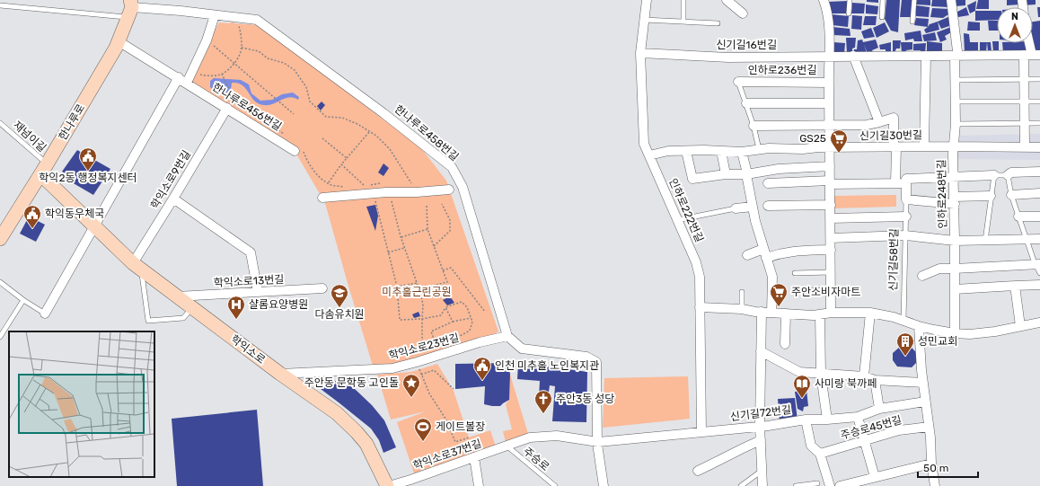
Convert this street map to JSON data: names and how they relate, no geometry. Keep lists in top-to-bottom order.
{
  "streets": {
    "street": [
      "신기길16번길",
      "인하로236번길",
      "한나루로456번길",
      "한나루로",
      "한나루로458번길",
      "신기길30번길",
      "학익소로9번길",
      "인하로248번길",
      "인하로222번길",
      "학익소로13번길",
      "학익소로23번길",
      "학익소로",
      "신기길72번길",
      "주승로45번길",
      "학익소로37번길"
    ],
    "lane": ["재넘이길", "신기길58번길", "주승로"]
  },
  "crossings": [
    ["신기길16번길", "인하로236번길"],
    ["신기길16번길", "인하로248번길"],
    ["신기길16번길", "인하로222번길"],
    ["인하로236번길", "신기길30번길"],
    ["한나루로456번길", "한나루로"],
    ["한나루로456번길", "학익소로9번길"],
    ["한나루로", "한나루로458번길"],
    ["한나루로", "재넘이길"],
    ["한나루로", "학익소로"],
    ["한나루로458번길", "학익소로23번길"],
    ["신기길30번길", "인하로248번길"],
    ["신기길30번길", "인하로222번길"],
    ["재넘이길", "학익소로"],
    ["학익소로9번길", "학익소로"],
    ["인하로222번길", "신기길72번길"],
    ["학익소로13번길", "학익소로"],
    ["학익소로23번길", "학익소로"],
    ["학익소로", "학익소로37번길"],
    ["신기길72번길", "학익소로37번길"],
    ["학익소로37번길", "주승로"]
  ],
  "parks": ["미추홀근린공원"],
  "places": {
    "supermarket": ["GS25", "주안소비자마트"],
    "public building": ["학익2동 행정복지센터", "학익동우체국", "인천 미추홀 노인복지관"],
    "school or university": ["다솜유치원"],
    "hospital": ["샬롬요양병원"],
    "building": ["성민교회"],
    "place": ["주안동 문학동 고인돌"],
    "library": ["사미랑 북까페"],
    "church": ["주안3동 성당"],
    "sports": ["게이트볼장"]
  },
  "scale_bar": "50 m",
  "north": "top"
}
